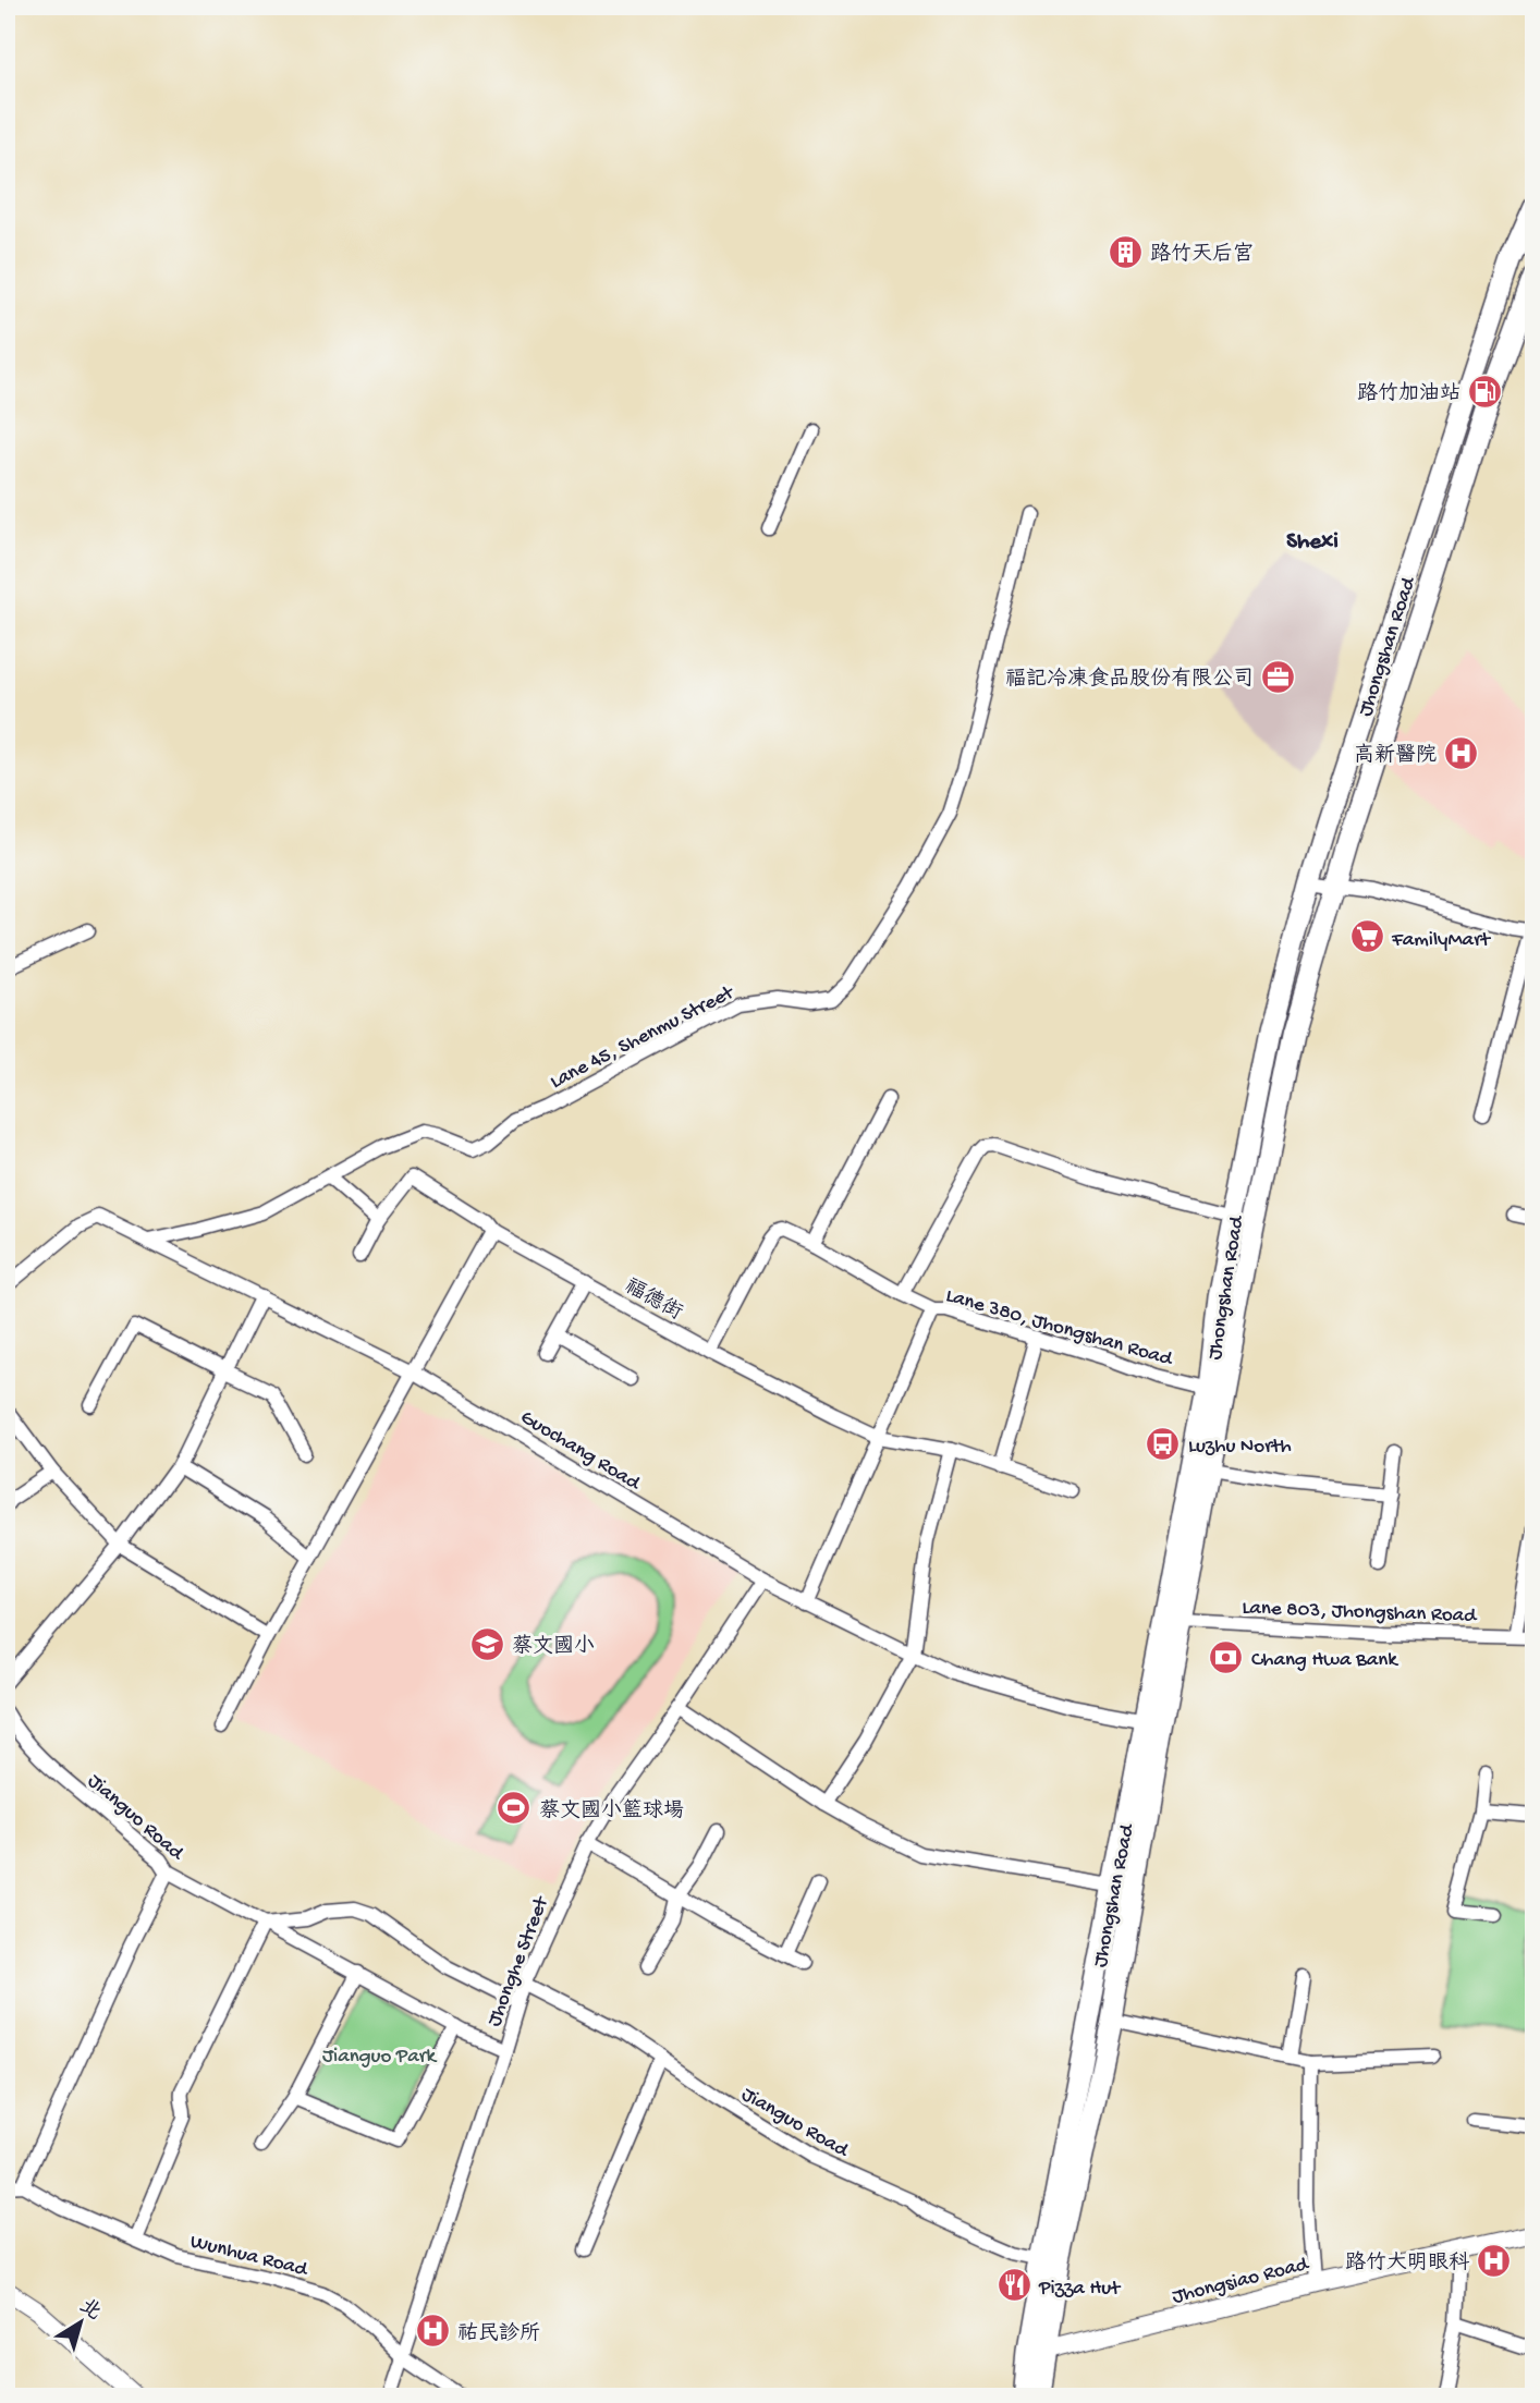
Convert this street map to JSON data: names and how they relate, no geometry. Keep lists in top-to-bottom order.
{
  "streets": {
    "main road": ["Jhongshan Road"],
    "street": [
      "Lane 45, Shenmu Street",
      "福德街",
      "Lane 380, Jhongshan Road",
      "Guochang Road",
      "Lane 803, Jhongshan Road",
      "Jianguo Road",
      "Jhonghe Street",
      "Wunhua Road",
      "Jhongsiao Road"
    ]
  },
  "crossings": [
    ["Jhongshan Road", "Lane 380, Jhongshan Road"],
    ["Jhongshan Road", "Guochang Road"],
    ["Jhongshan Road", "Lane 803, Jhongshan Road"],
    ["Jhongshan Road", "Jianguo Road"],
    ["Jhongshan Road", "Jhongsiao Road"],
    ["Lane 45, Shenmu Street", "Guochang Road"],
    ["福德街", "Lane 380, Jhongshan Road"],
    ["Guochang Road", "Jhonghe Street"],
    ["Jianguo Road", "Jhonghe Street"],
    ["Jhonghe Street", "Wunhua Road"]
  ],
  "districts": ["Shexi"],
  "parks": ["Jianguo Park"],
  "places": {
    "building": ["路竹天后宮"],
    "fuel station": ["路竹加油站"],
    "office": ["福記冷凍食品股份有限公司"],
    "hospital": ["高新醫院", "路竹大明眼科", "祐民診所"],
    "supermarket": ["FamilyMart"],
    "bus stop": ["Luzhu North"],
    "school or university": ["蔡文國小"],
    "bank": ["Chang Hwa Bank"],
    "sports": ["蔡文國小籃球場"],
    "restaurant": ["Pizza Hut"]
  },
  "north": "top right"
}
